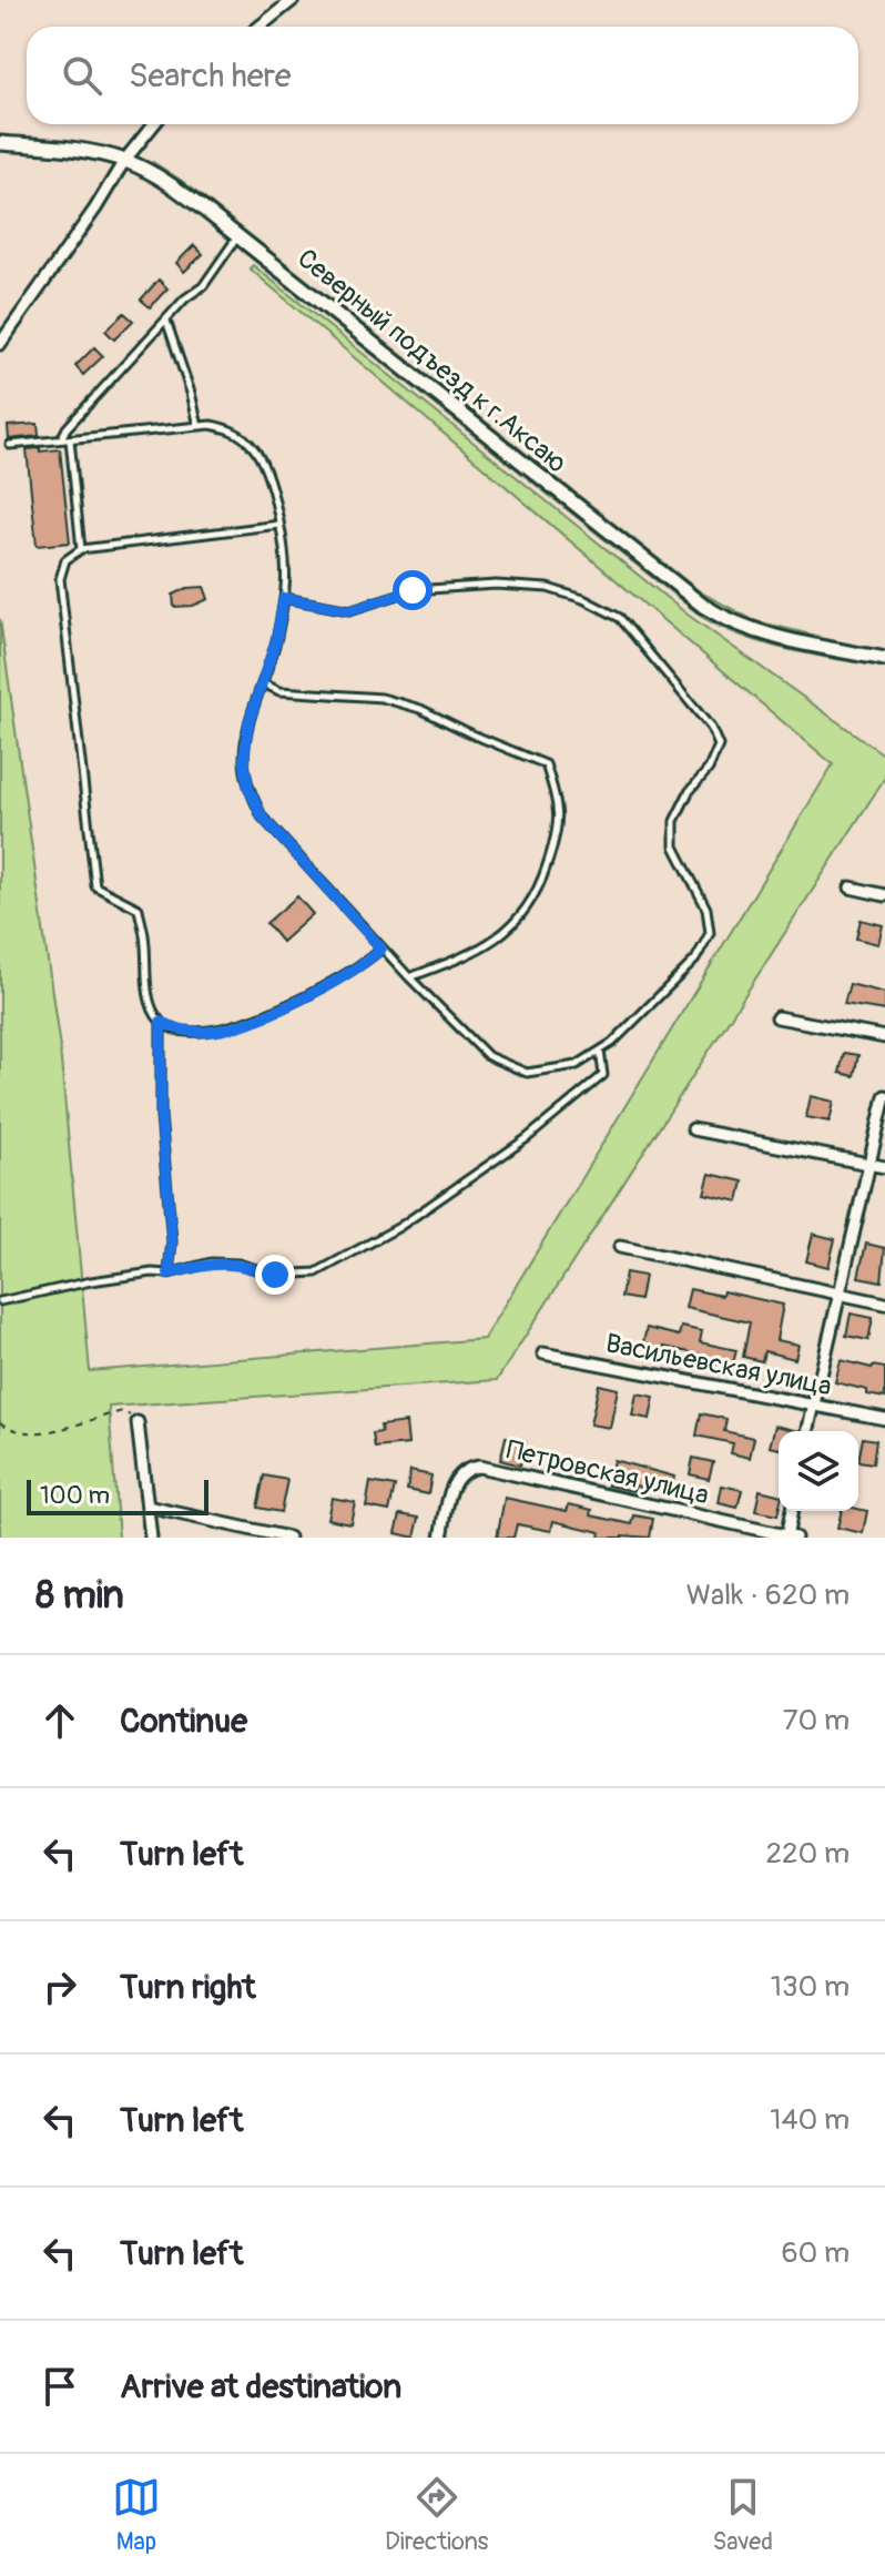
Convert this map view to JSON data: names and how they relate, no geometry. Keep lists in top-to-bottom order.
{
  "streets": {
    "street": ["Северный подъезд к г.Аксаю", "Васильевская улица", "Петровская улица"]
  },
  "scale_bar": "100 m",
  "page": {
    "search": "Search here",
    "scale": "100 m",
    "heading": ["8 min", "Walk · 620 m"],
    "list": [
      ["Continue", "70 m"],
      ["Turn left", "220 m"],
      ["Turn right", "130 m"],
      ["Turn left", "140 m"],
      ["Turn left", "60 m"],
      "Arrive at destination"
    ],
    "nav": ["Map", "Directions", "Saved"]
  }
}
